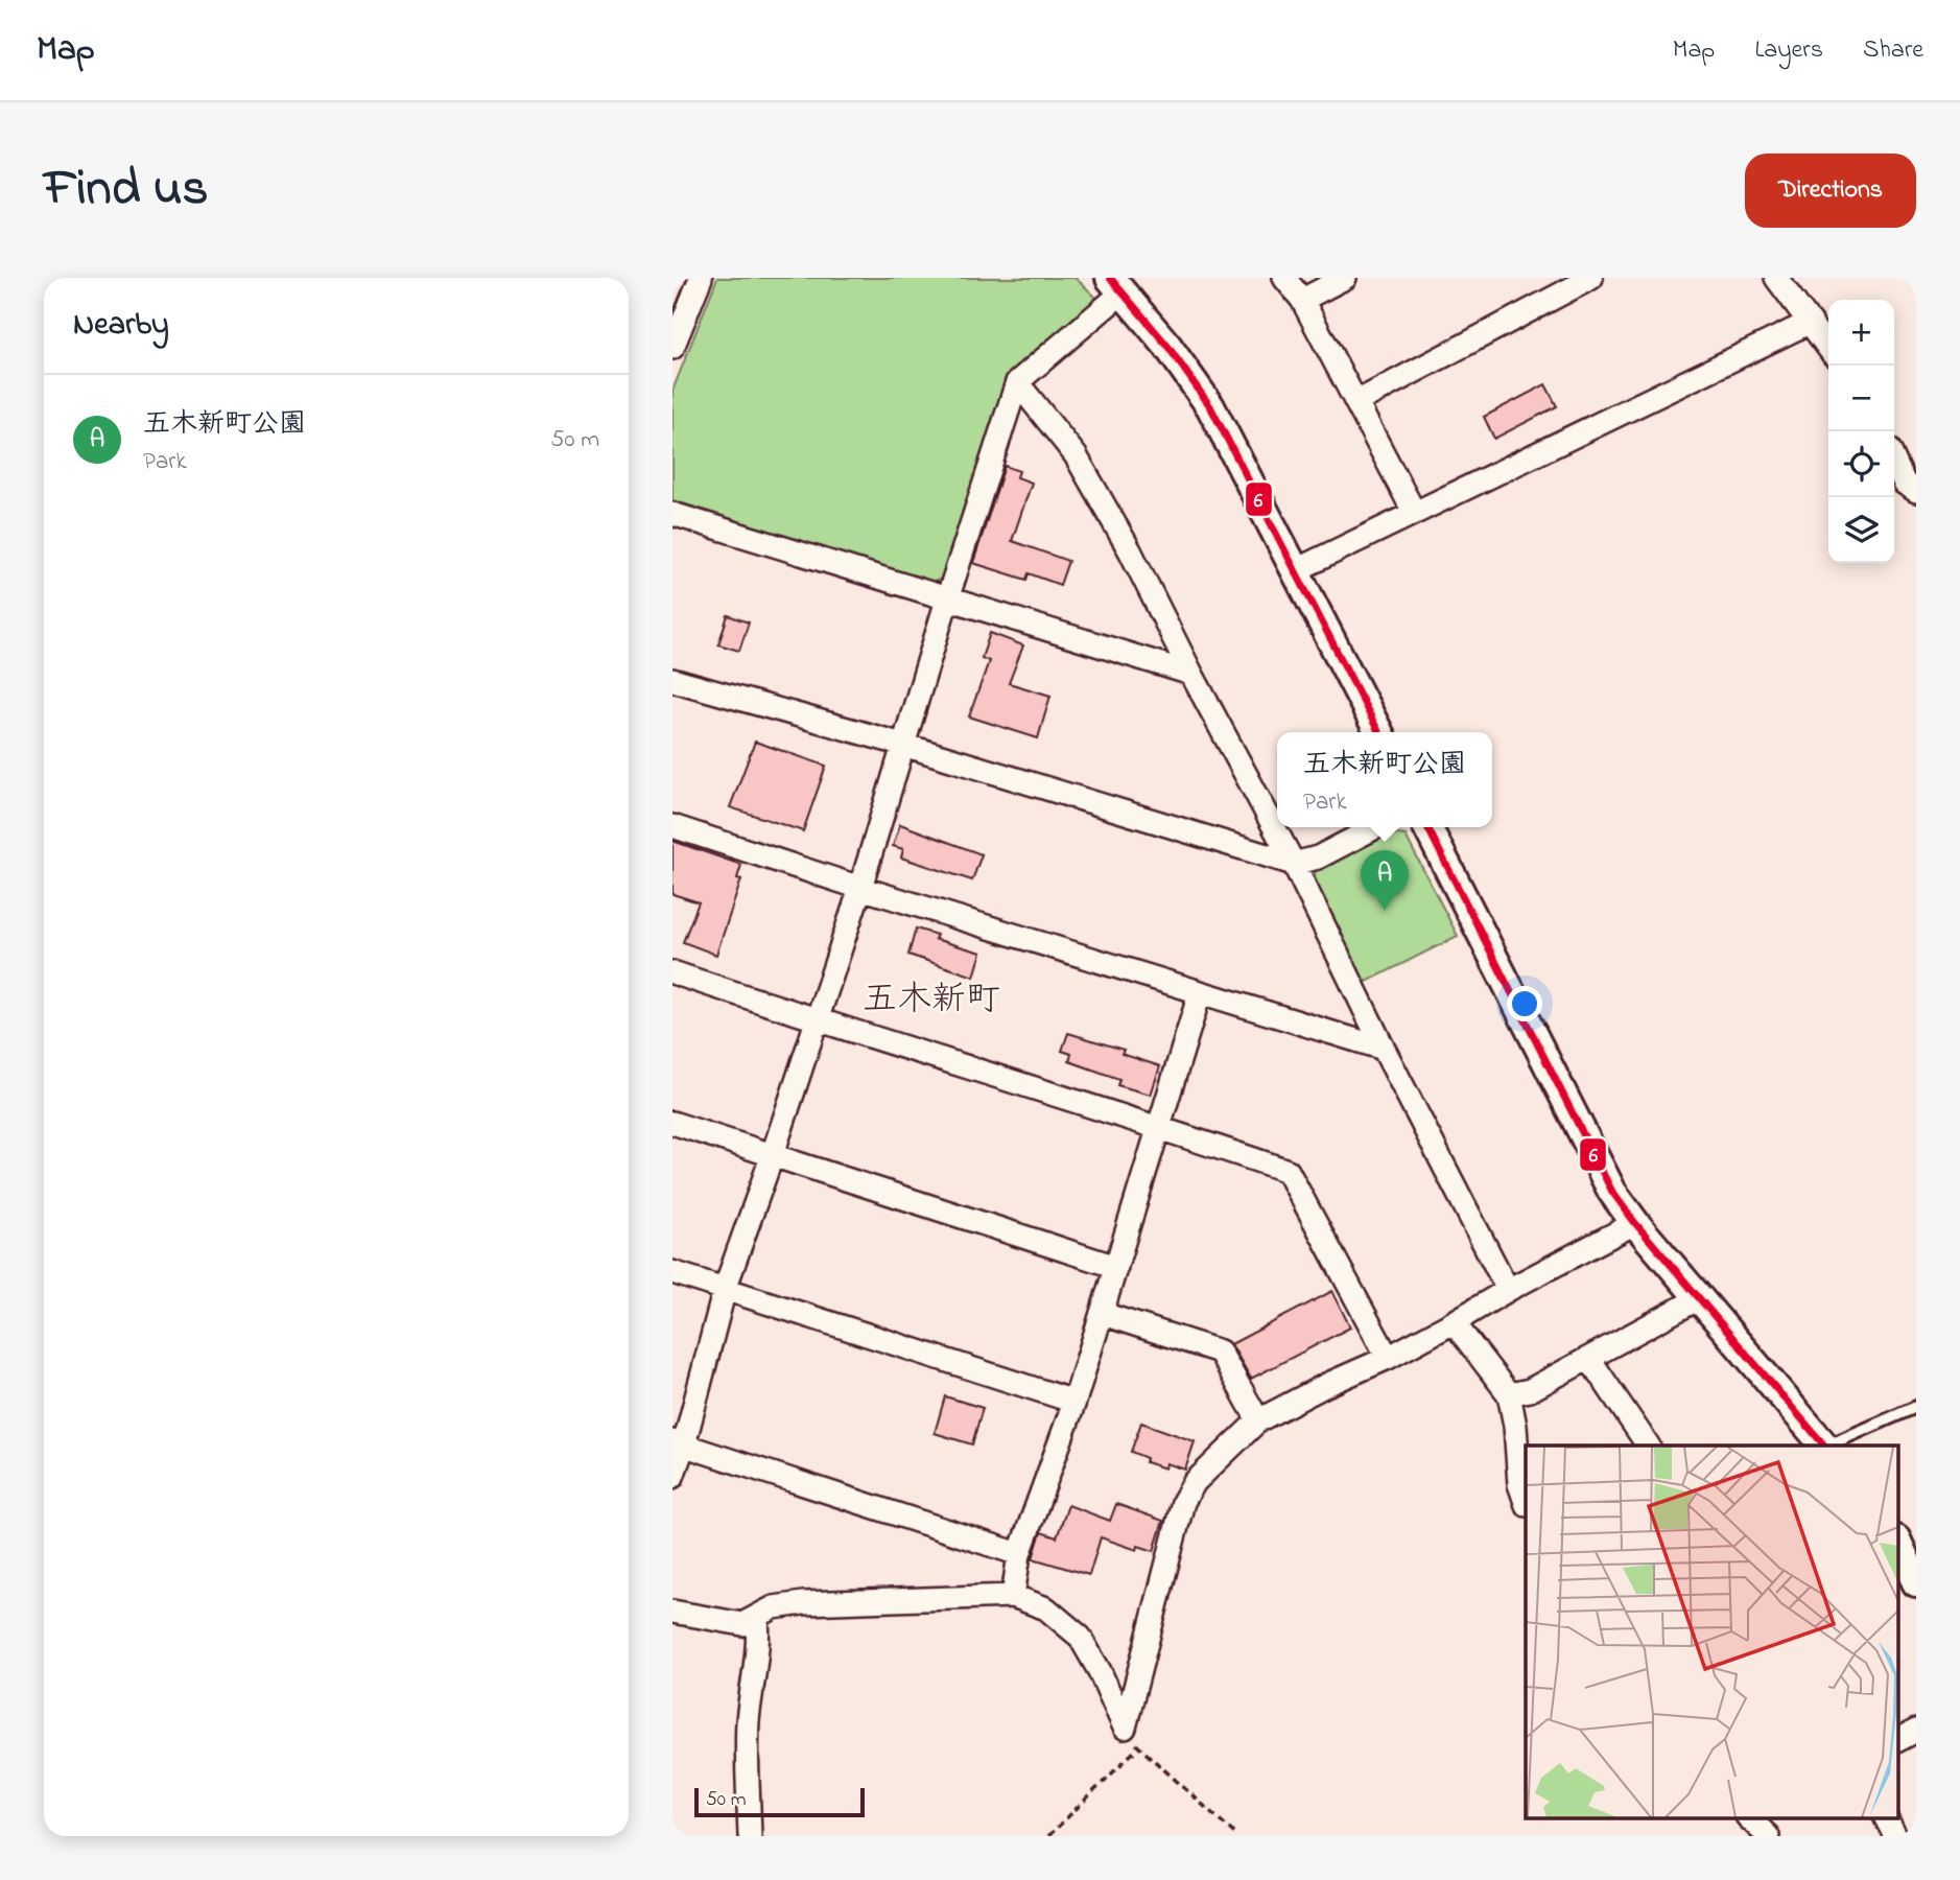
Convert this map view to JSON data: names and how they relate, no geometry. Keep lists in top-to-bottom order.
{
  "districts": ["五木新町"],
  "lines": ["transit line 6"],
  "scale_bar": "50 m",
  "page": {
    "header": "Map",
    "nav": ["Map", "Layers", "Share"],
    "title": "Find us",
    "buttons": "Directions",
    "heading": "Nearby",
    "map_buttons": ["+", "−"],
    "list": [
      {
        "mark": "A",
        "name": "五木新町公園",
        "note": "Park",
        "value": "50 m"
      }
    ],
    "popup": ["五木新町公園", "Park"],
    "pins": "A",
    "scale": "50 m"
  }
}
